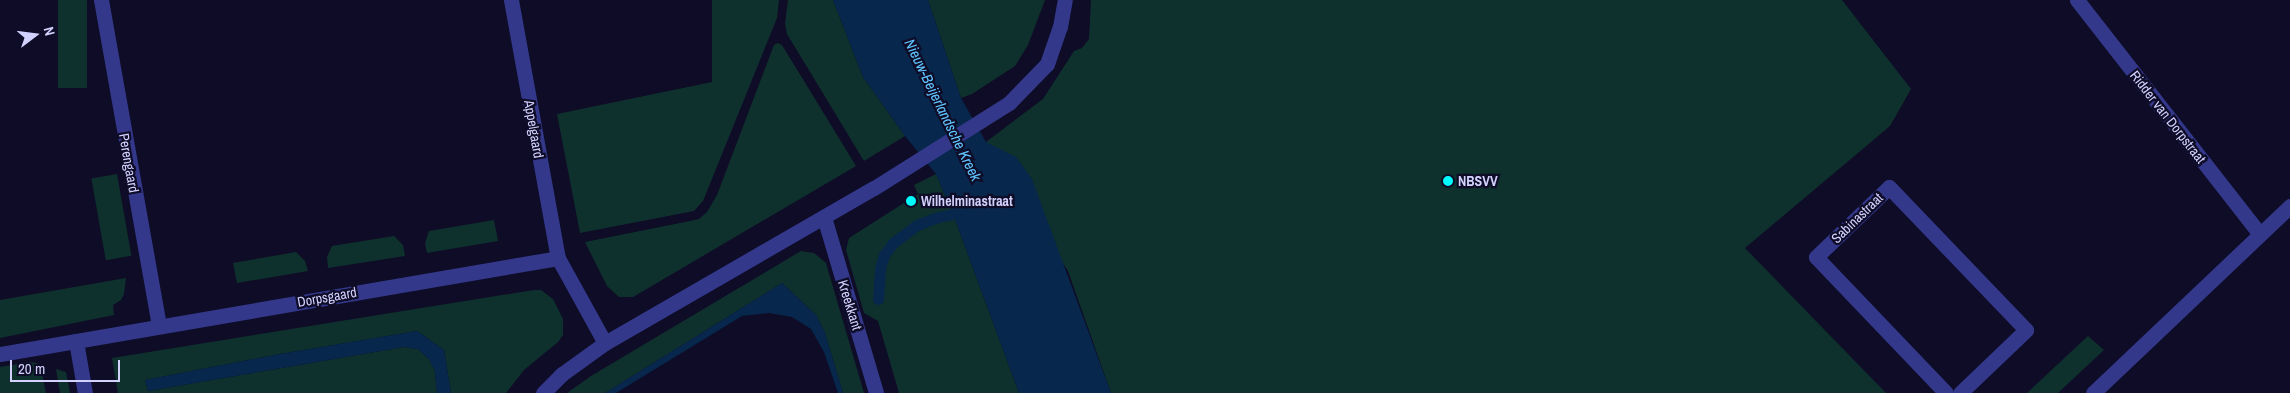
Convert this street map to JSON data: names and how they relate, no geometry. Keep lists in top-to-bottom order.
{
  "streets": {
    "street": [
      "Ridder van Dorpstraat",
      "Appelgaard",
      "Perengaard",
      "Sabinastraat",
      "Dorpsgaard",
      "Kreekkant"
    ]
  },
  "crossings": [
    ["Appelgaard", "Dorpsgaard"],
    ["Perengaard", "Dorpsgaard"]
  ],
  "water": ["Nieuw-Beijerlandsche Kreek"],
  "places": ["NBSVV", "Wilhelminastraat"],
  "scale_bar": "20 m",
  "north": "right"
}
